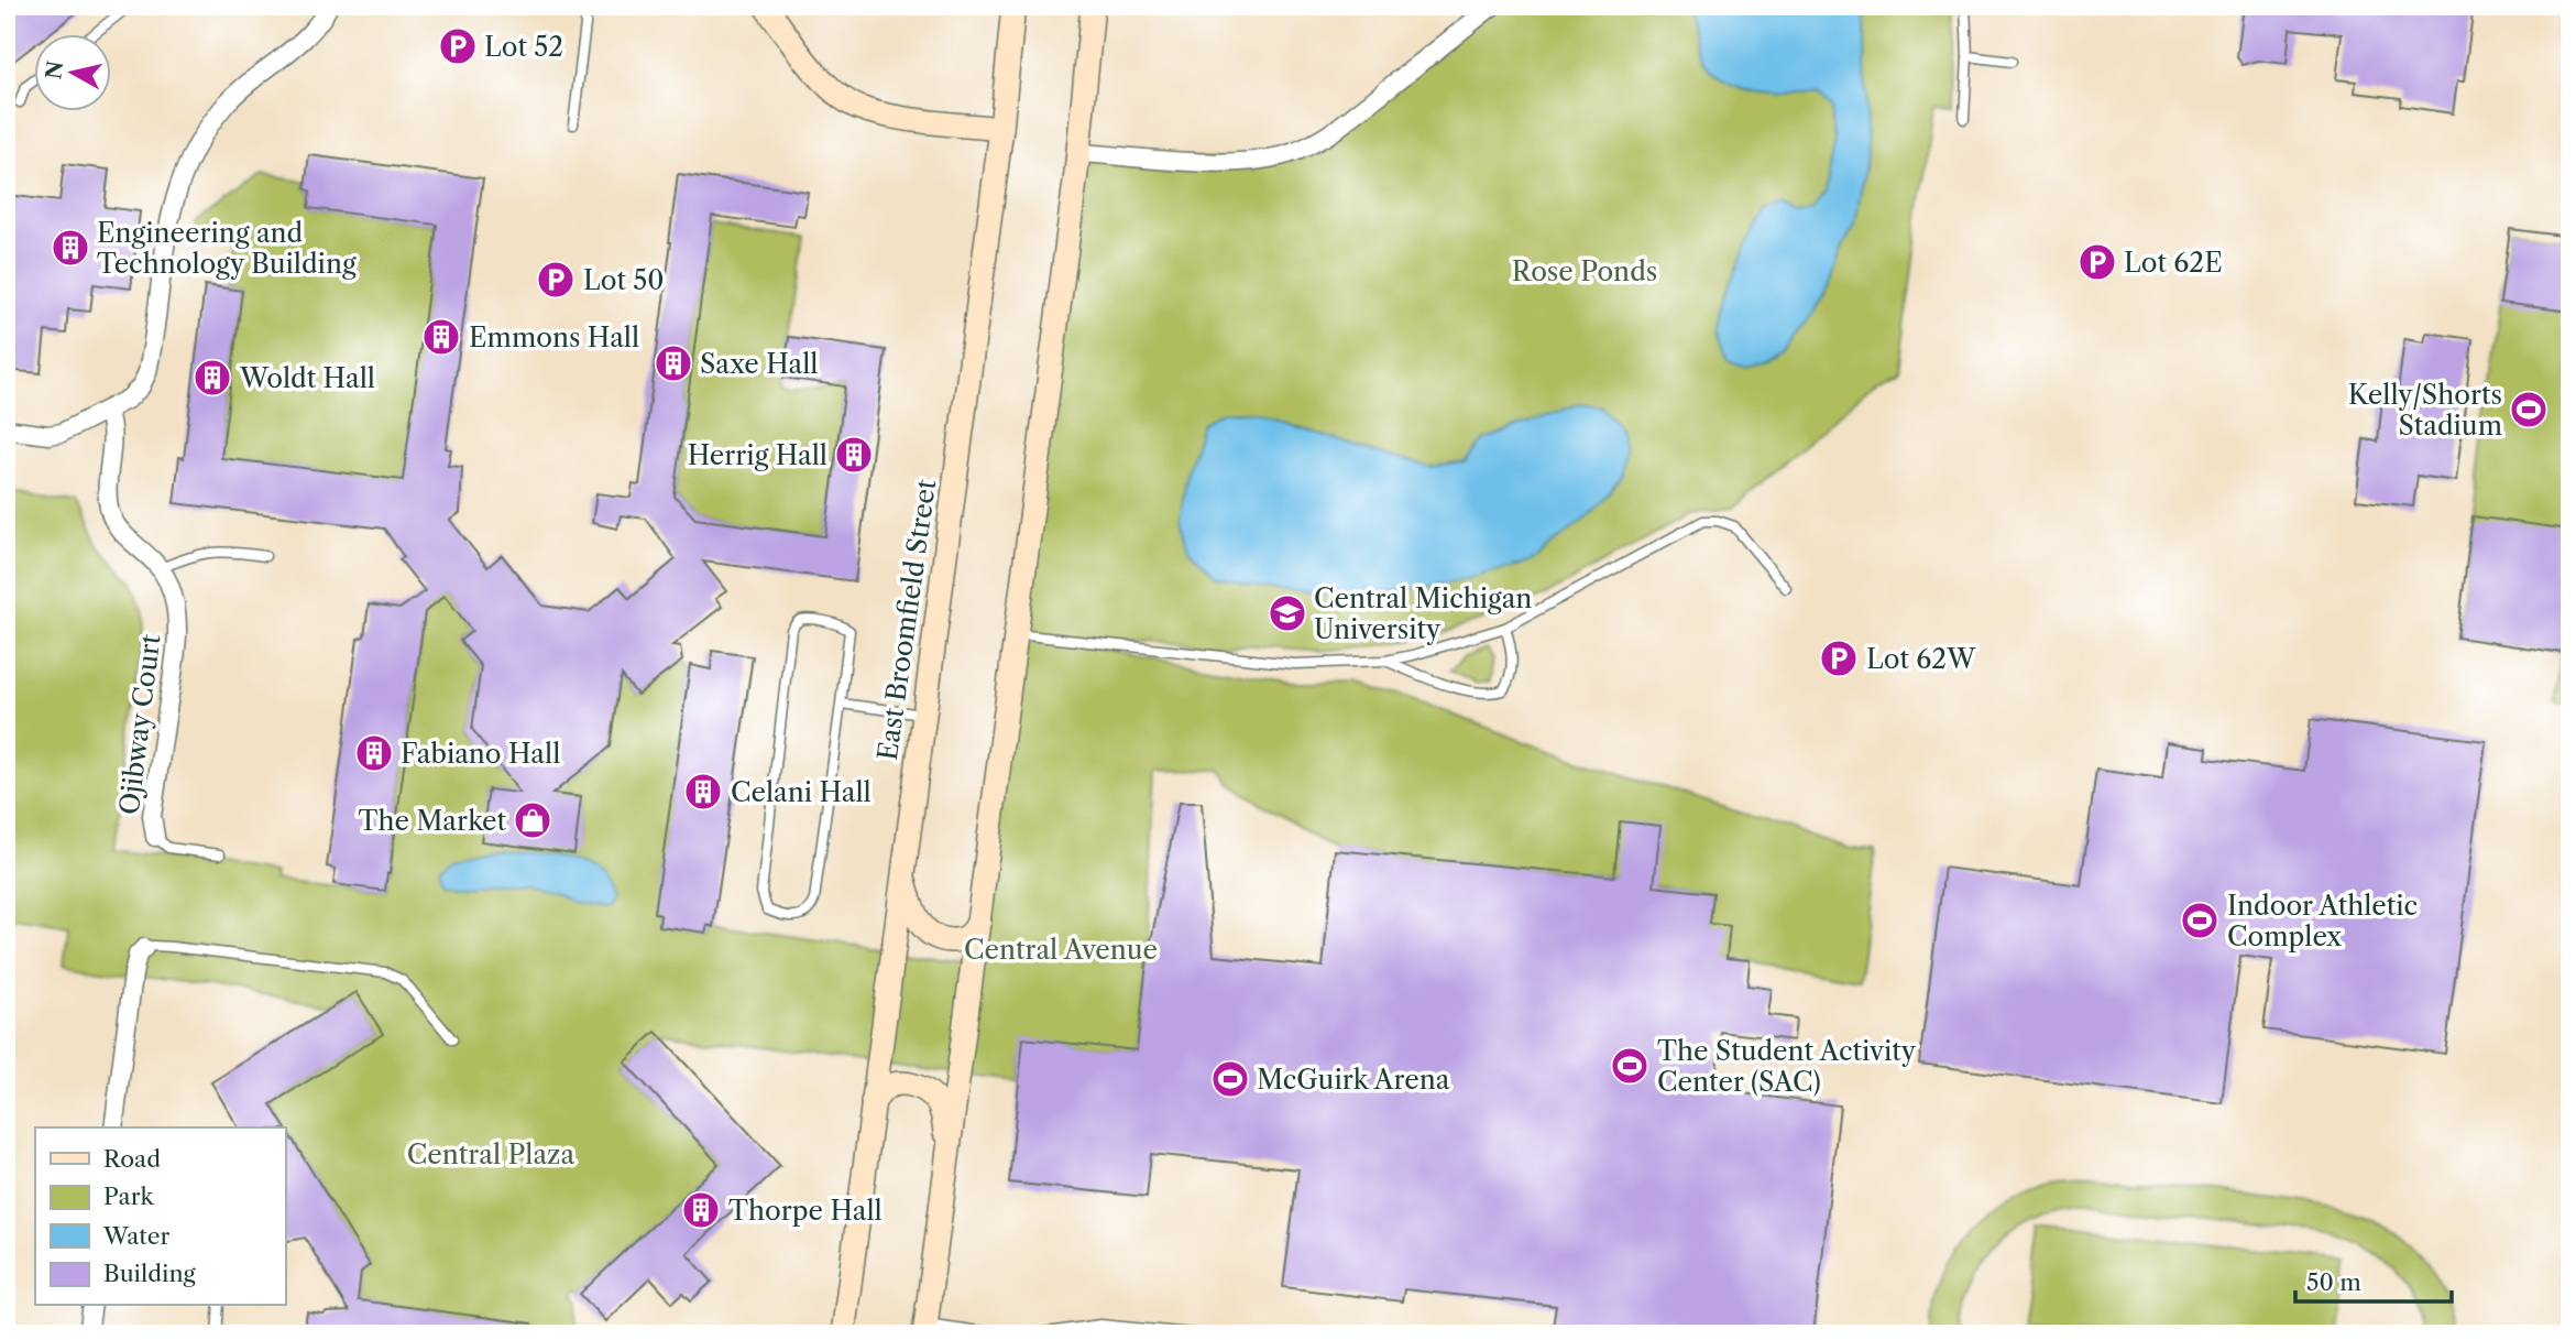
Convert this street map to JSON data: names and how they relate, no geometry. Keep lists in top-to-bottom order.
{
  "streets": {
    "main road": ["East Broomfield Street"],
    "street": ["Ojibway Court"]
  },
  "parks": ["Rose Ponds", "Central Avenue", "Central Plaza"],
  "places": {
    "parking": [
      "Lot 52",
      "Lot 62E",
      "Lot 50",
      "Lot 62W"
    ],
    "building": [
      "Engineering and Technology Building",
      "Emmons Hall",
      "Saxe Hall",
      "Woldt Hall",
      "Herrig Hall",
      "Fabiano Hall",
      "Celani Hall",
      "Thorpe Hall"
    ],
    "sports": [
      "Kelly/Shorts Stadium",
      "Indoor Athletic Complex",
      "The Student Activity Center (SAC)",
      "McGuirk Arena"
    ],
    "school or university": ["Central Michigan University"],
    "shop": ["The Market"]
  },
  "legend": [
    "Road",
    "Park",
    "Water",
    "Building"
  ],
  "scale_bar": "50 m",
  "north": "left"
}
